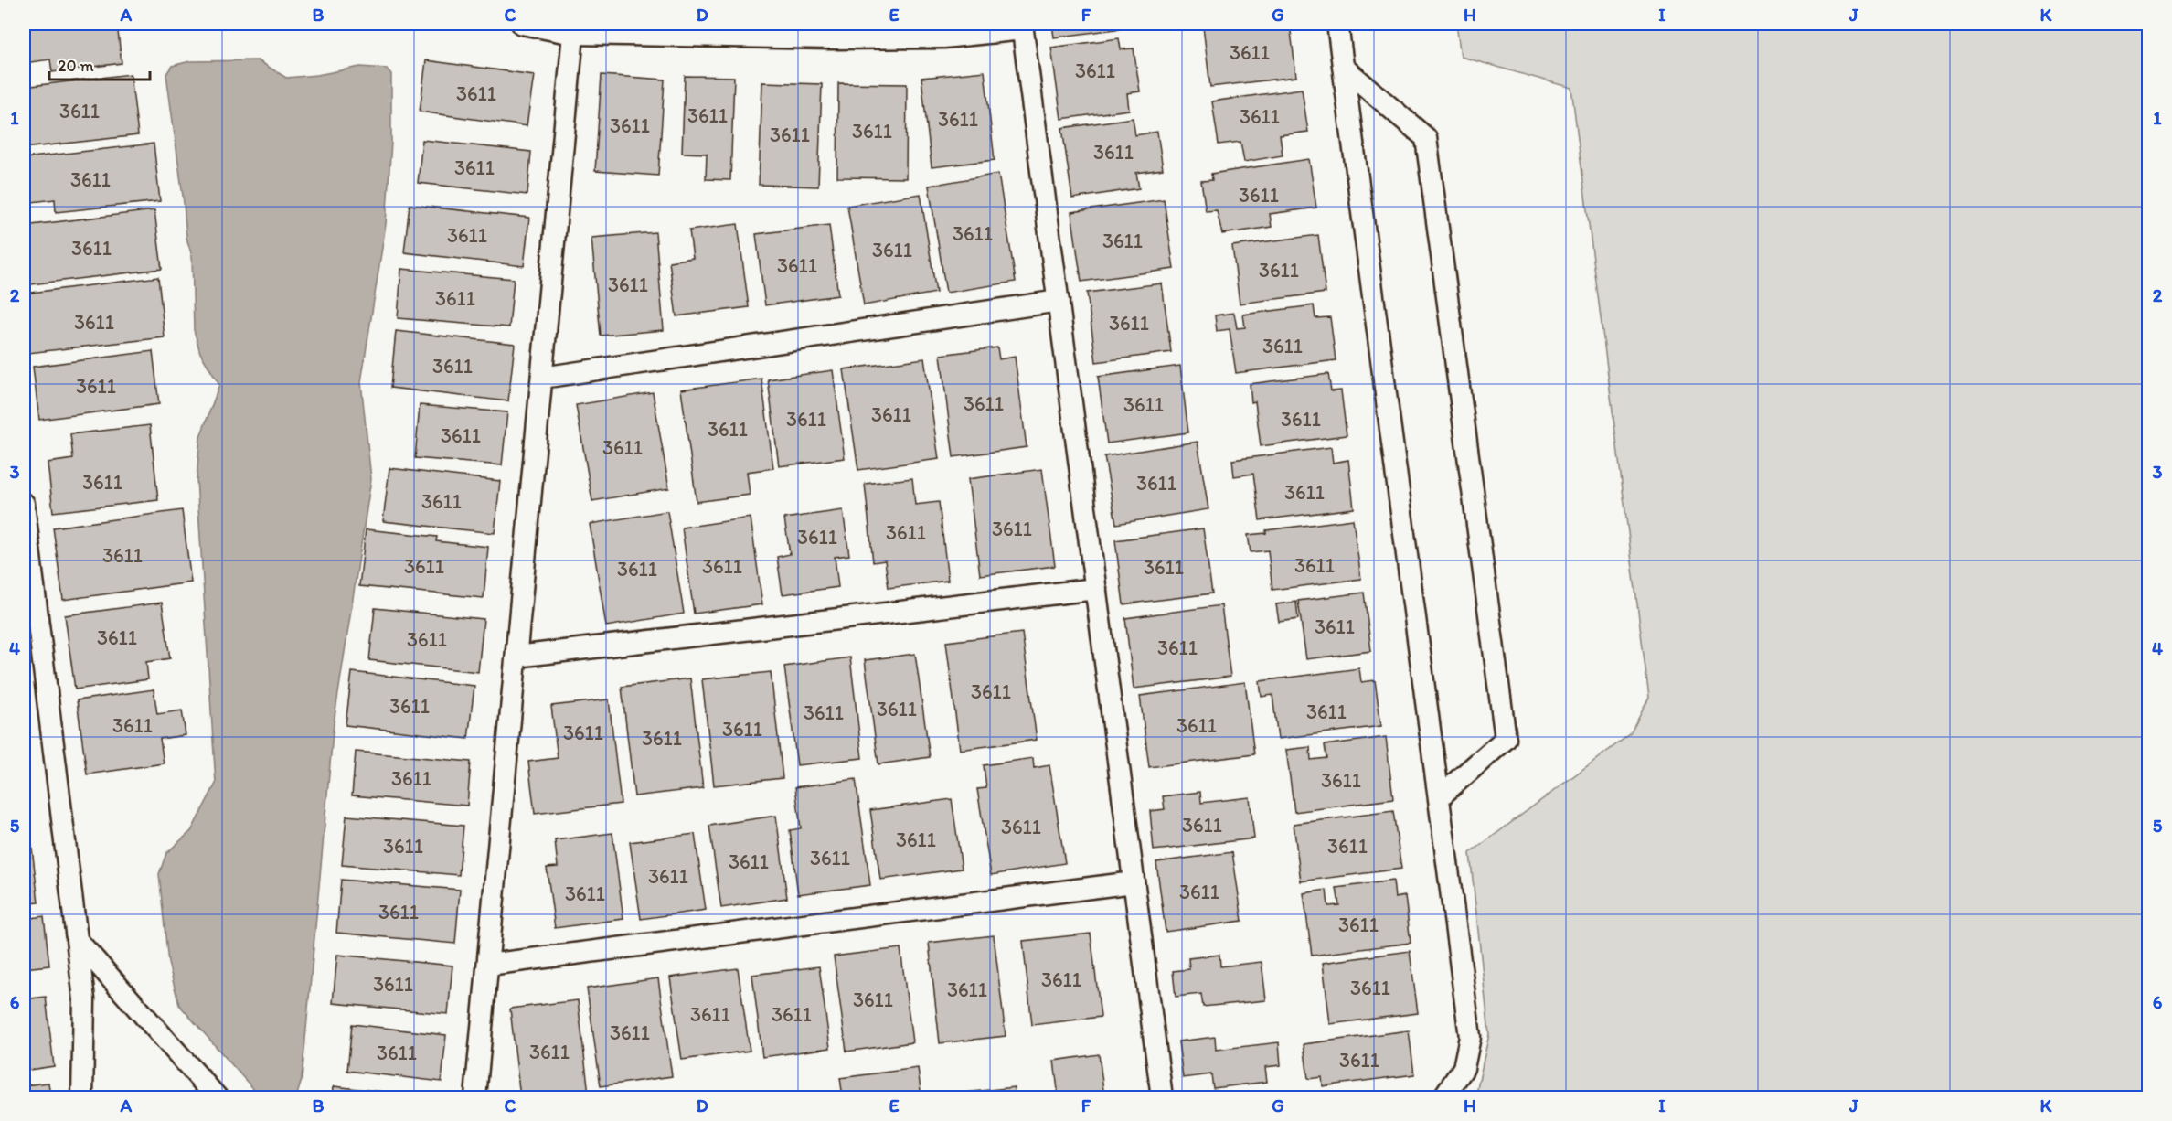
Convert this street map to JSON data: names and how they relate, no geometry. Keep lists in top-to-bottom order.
{
  "house_numbers": [
    "3611",
    "3611",
    "3611",
    "3611",
    "3611",
    "3611",
    "3611",
    "3611",
    "3611",
    "3611",
    "3611",
    "3611",
    "3611",
    "3611",
    "3611",
    "3611",
    "3611",
    "3611",
    "3611",
    "3611",
    "3611",
    "3611",
    "3611",
    "3611",
    "3611",
    "3611",
    "3611",
    "3611",
    "3611",
    "3611",
    "3611",
    "3611",
    "3611",
    "3611",
    "3611",
    "3611",
    "3611",
    "3611",
    "3611",
    "3611",
    "3611",
    "3611",
    "3611",
    "3611",
    "3611",
    "3611",
    "3611",
    "3611",
    "3611",
    "3611",
    "3611",
    "3611",
    "3611",
    "3611",
    "3611",
    "3611",
    "3611",
    "3611",
    "3611",
    "3611",
    "3611",
    "3611",
    "3611",
    "3611",
    "3611",
    "3611",
    "3611",
    "3611",
    "3611",
    "3611",
    "3611",
    "3611",
    "3611",
    "3611",
    "3611",
    "3611",
    "3611",
    "3611",
    "3611",
    "3611",
    "3611",
    "3611",
    "3611",
    "3611",
    "3611",
    "3611",
    "3611",
    "3611"
  ],
  "scale_bar": "20 m",
  "grid": {
    "columns": [
      "A",
      "B",
      "C",
      "D",
      "E",
      "F",
      "G",
      "H",
      "I",
      "J",
      "K"
    ],
    "rows": [
      "1",
      "2",
      "3",
      "4",
      "5",
      "6"
    ]
  }
}
